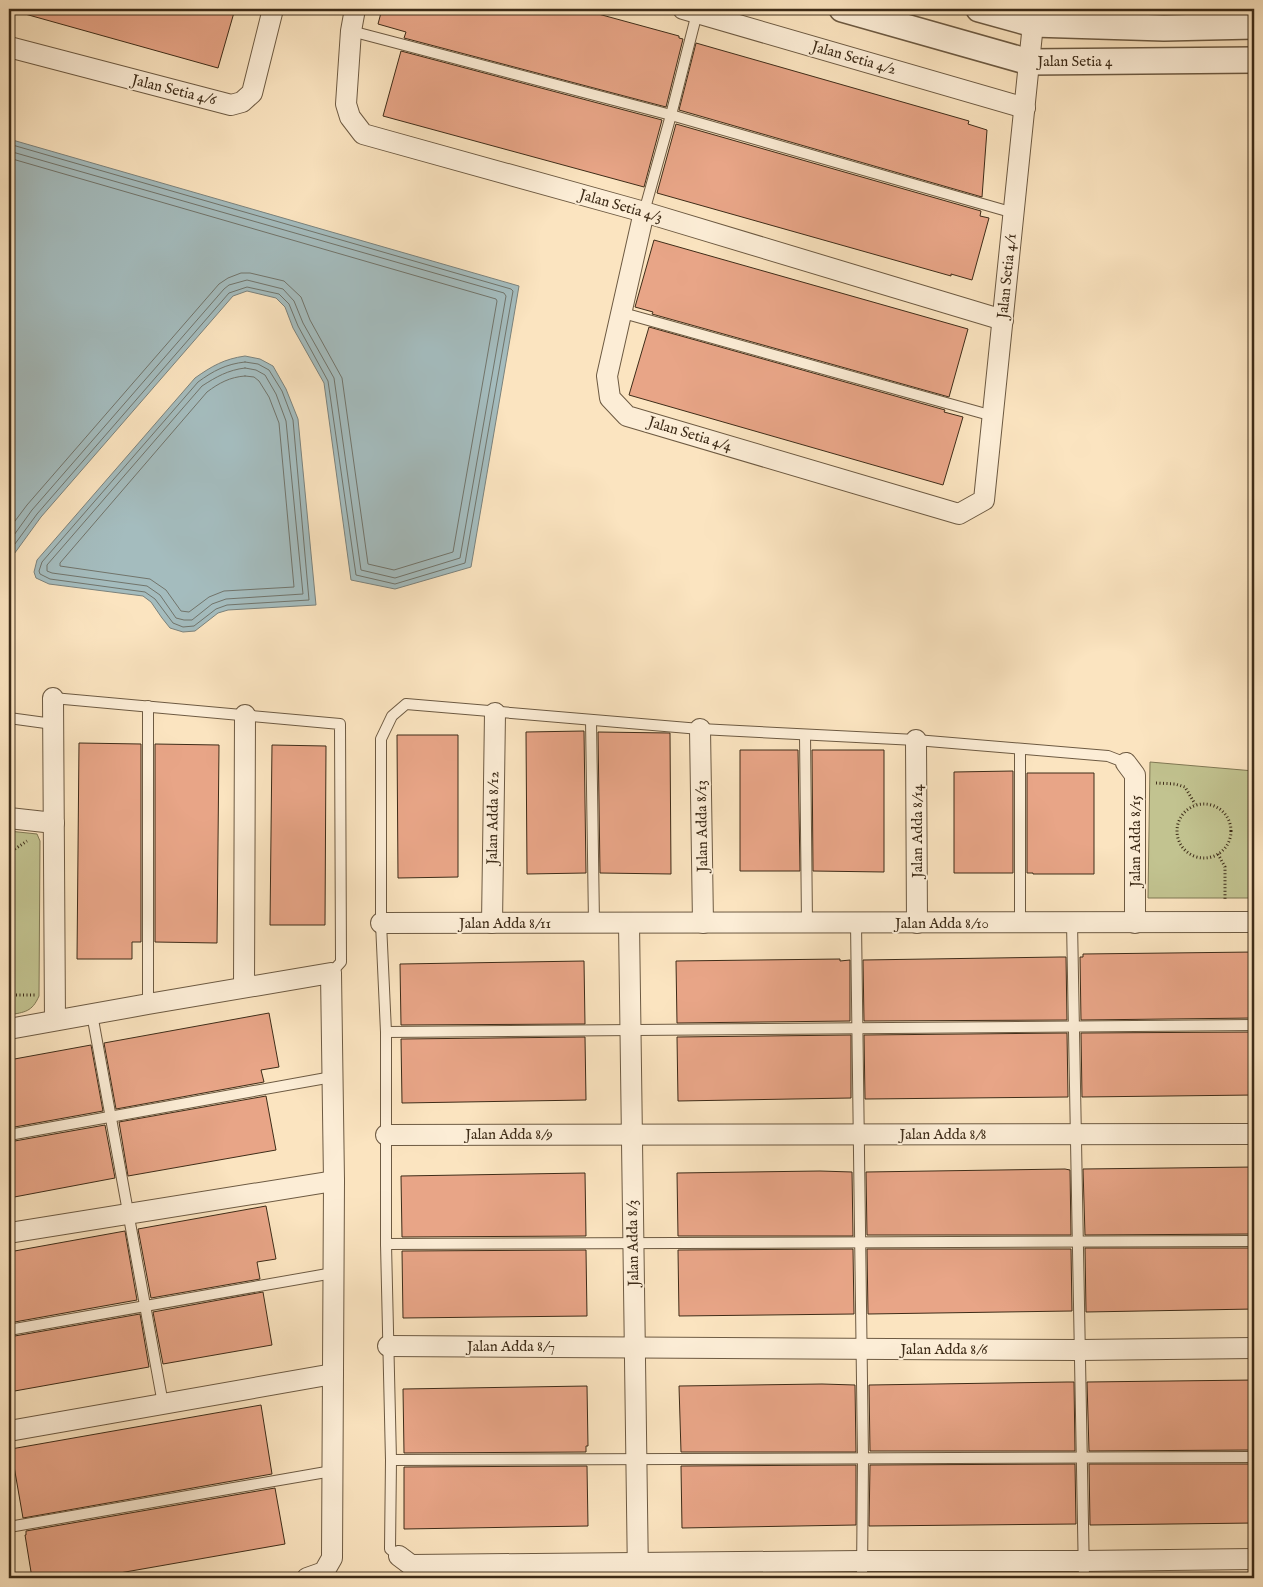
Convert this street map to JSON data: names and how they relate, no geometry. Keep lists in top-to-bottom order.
{
  "streets": {
    "street": [
      "Jalan Setia 4/2",
      "Jalan Setia 4",
      "Jalan Setia 4/6",
      "Jalan Setia 4/3",
      "Jalan Setia 4/1",
      "Jalan Setia 4/4",
      "Jalan Adda 8/12",
      "Jalan Adda 8/13",
      "Jalan Adda 8/14",
      "Jalan Adda 8/15",
      "Jalan Adda 8/11",
      "Jalan Adda 8/10",
      "Jalan Adda 8/9",
      "Jalan Adda 8/8",
      "Jalan Adda 8/3",
      "Jalan Adda 8/7",
      "Jalan Adda 8/6"
    ]
  },
  "crossings": [
    ["Jalan Setia 4/2", "Jalan Setia 4/1"],
    ["Jalan Setia 4", "Jalan Setia 4/1"],
    ["Jalan Setia 4/3", "Jalan Setia 4/1"],
    ["Jalan Setia 4/3", "Jalan Setia 4/4"],
    ["Jalan Setia 4/1", "Jalan Setia 4/4"],
    ["Jalan Adda 8/12", "Jalan Adda 8/11"],
    ["Jalan Adda 8/13", "Jalan Adda 8/10"],
    ["Jalan Adda 8/14", "Jalan Adda 8/10"],
    ["Jalan Adda 8/15", "Jalan Adda 8/10"],
    ["Jalan Adda 8/11", "Jalan Adda 8/10"],
    ["Jalan Adda 8/11", "Jalan Adda 8/3"],
    ["Jalan Adda 8/10", "Jalan Adda 8/3"],
    ["Jalan Adda 8/9", "Jalan Adda 8/8"],
    ["Jalan Adda 8/9", "Jalan Adda 8/3"],
    ["Jalan Adda 8/8", "Jalan Adda 8/3"],
    ["Jalan Adda 8/3", "Jalan Adda 8/7"],
    ["Jalan Adda 8/3", "Jalan Adda 8/6"],
    ["Jalan Adda 8/7", "Jalan Adda 8/6"]
  ]
}
